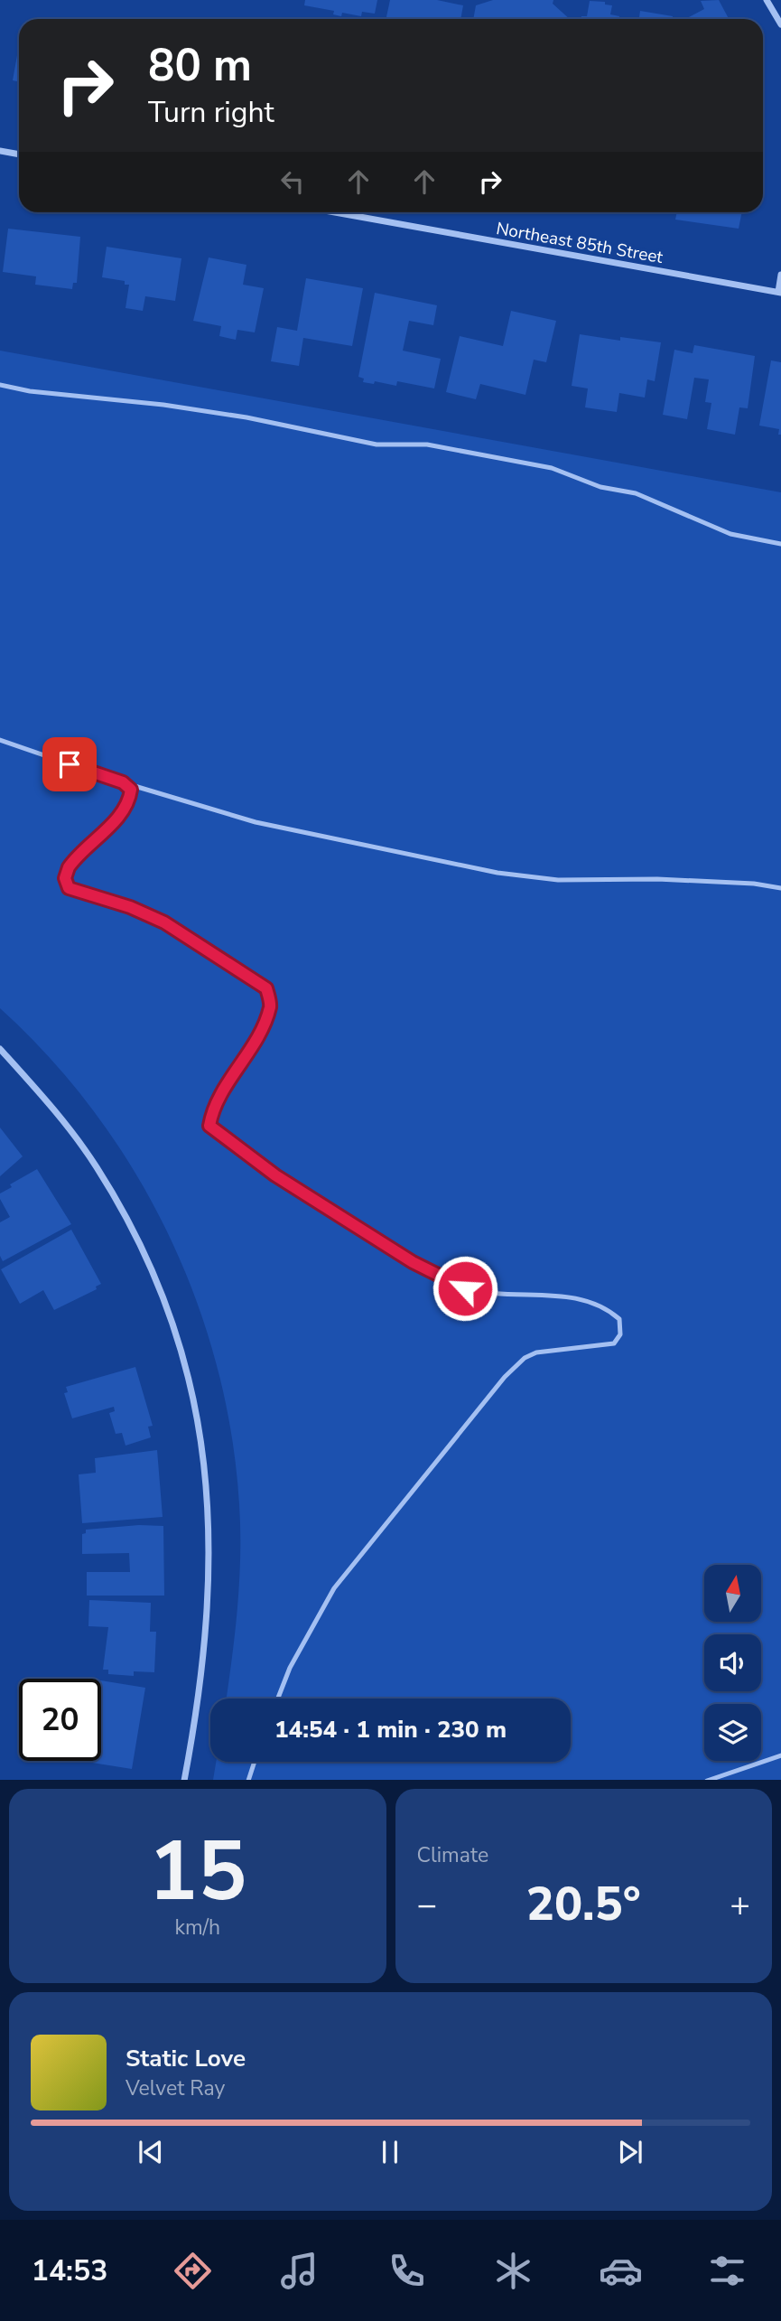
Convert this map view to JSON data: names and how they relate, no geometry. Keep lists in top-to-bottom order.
{
  "streets": {
    "street": ["Northeast 85th Street"]
  },
  "north": "top",
  "page": {
    "turn": ["80 m", "Turn right"],
    "limit": "20",
    "trip": "14:54 · 1 min · 230 m",
    "tile": [
      ["15", "km/h"],
      "Climate"
    ],
    "heat": ["−", "20.5°", "+"],
    "song": ["Static Love", "Velvet Ray"],
    "tabs": "14:53"
  }
}
